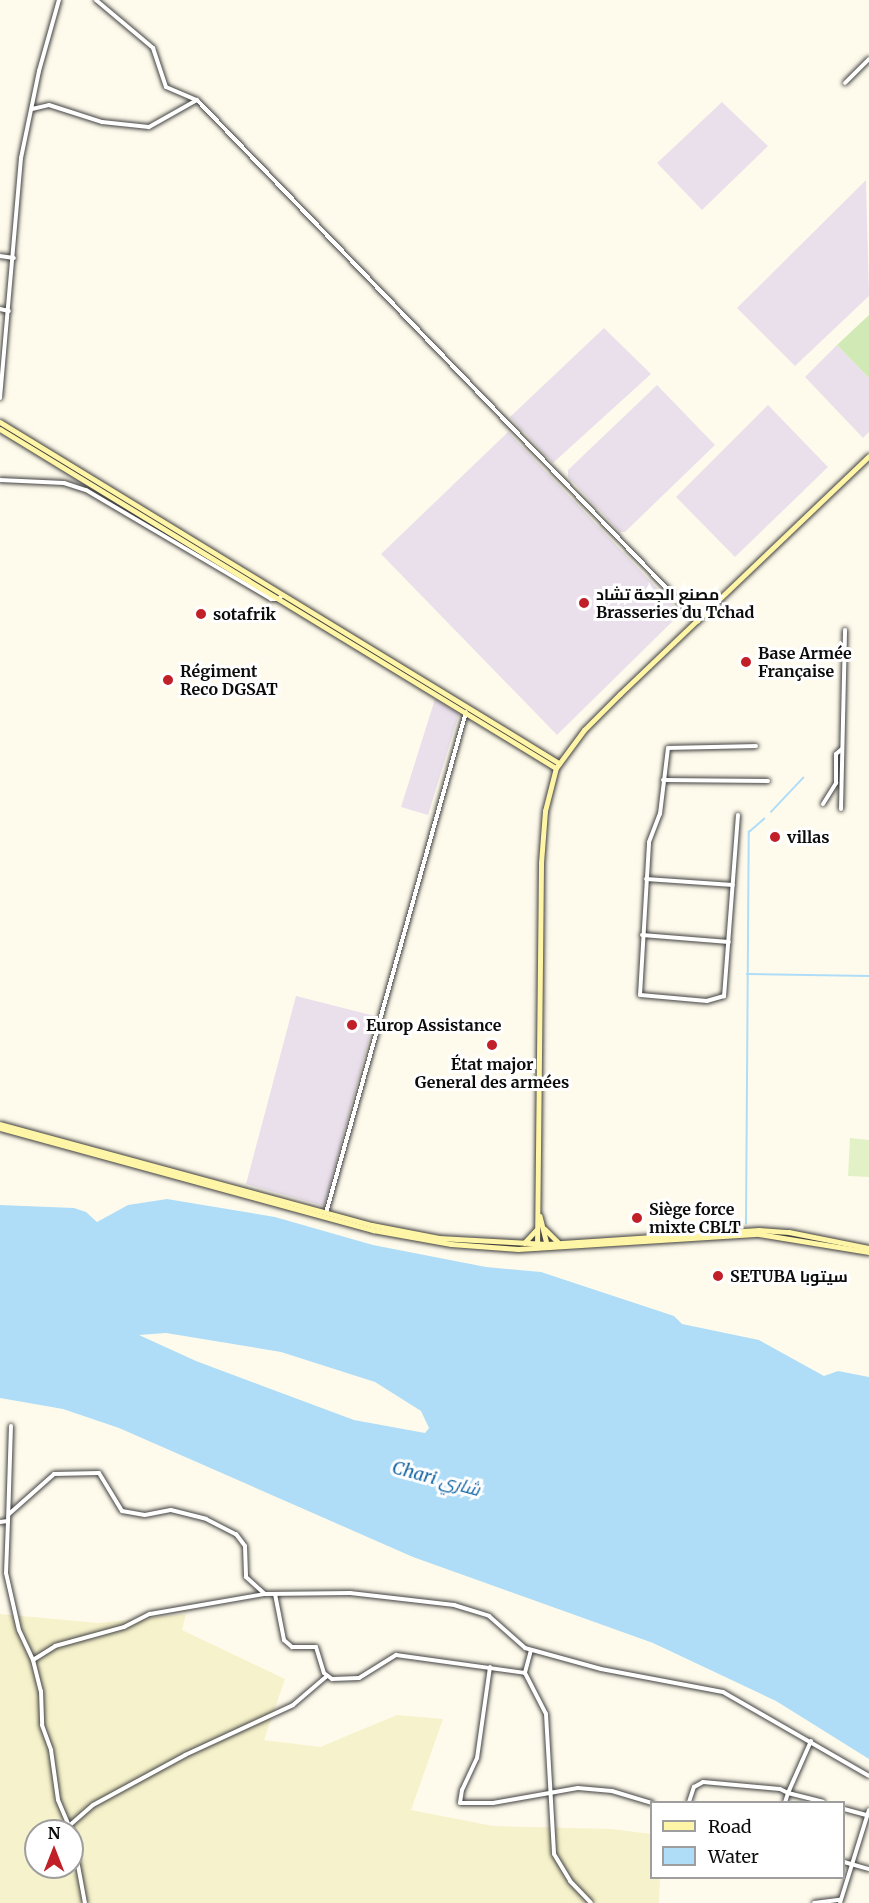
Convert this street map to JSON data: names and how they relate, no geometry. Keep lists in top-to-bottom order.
{
  "water": ["Chari شاري"],
  "places": [
    "مصنع الجعة تشاد Brasseries du Tchad",
    "sotafrik",
    "Base Armée Française",
    "Régiment Reco DGSAT",
    "villas",
    "Europ Assistance",
    "État major General des armées",
    "Siège force mixte CBLT",
    "SETUBA سيتوبا"
  ],
  "legend": ["Road", "Water"],
  "north": "top"
}
